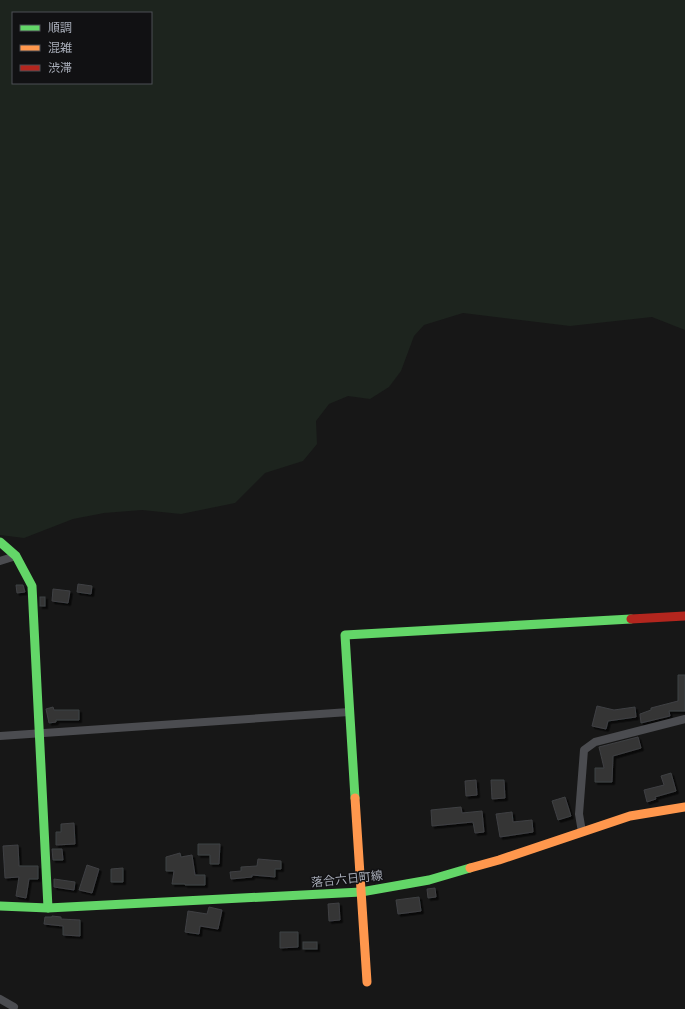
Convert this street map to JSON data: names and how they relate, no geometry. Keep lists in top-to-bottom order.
{
  "streets": {
    "street": ["落合六日町線"]
  },
  "legend": ["順調", "混雑", "渋滞"]
}
